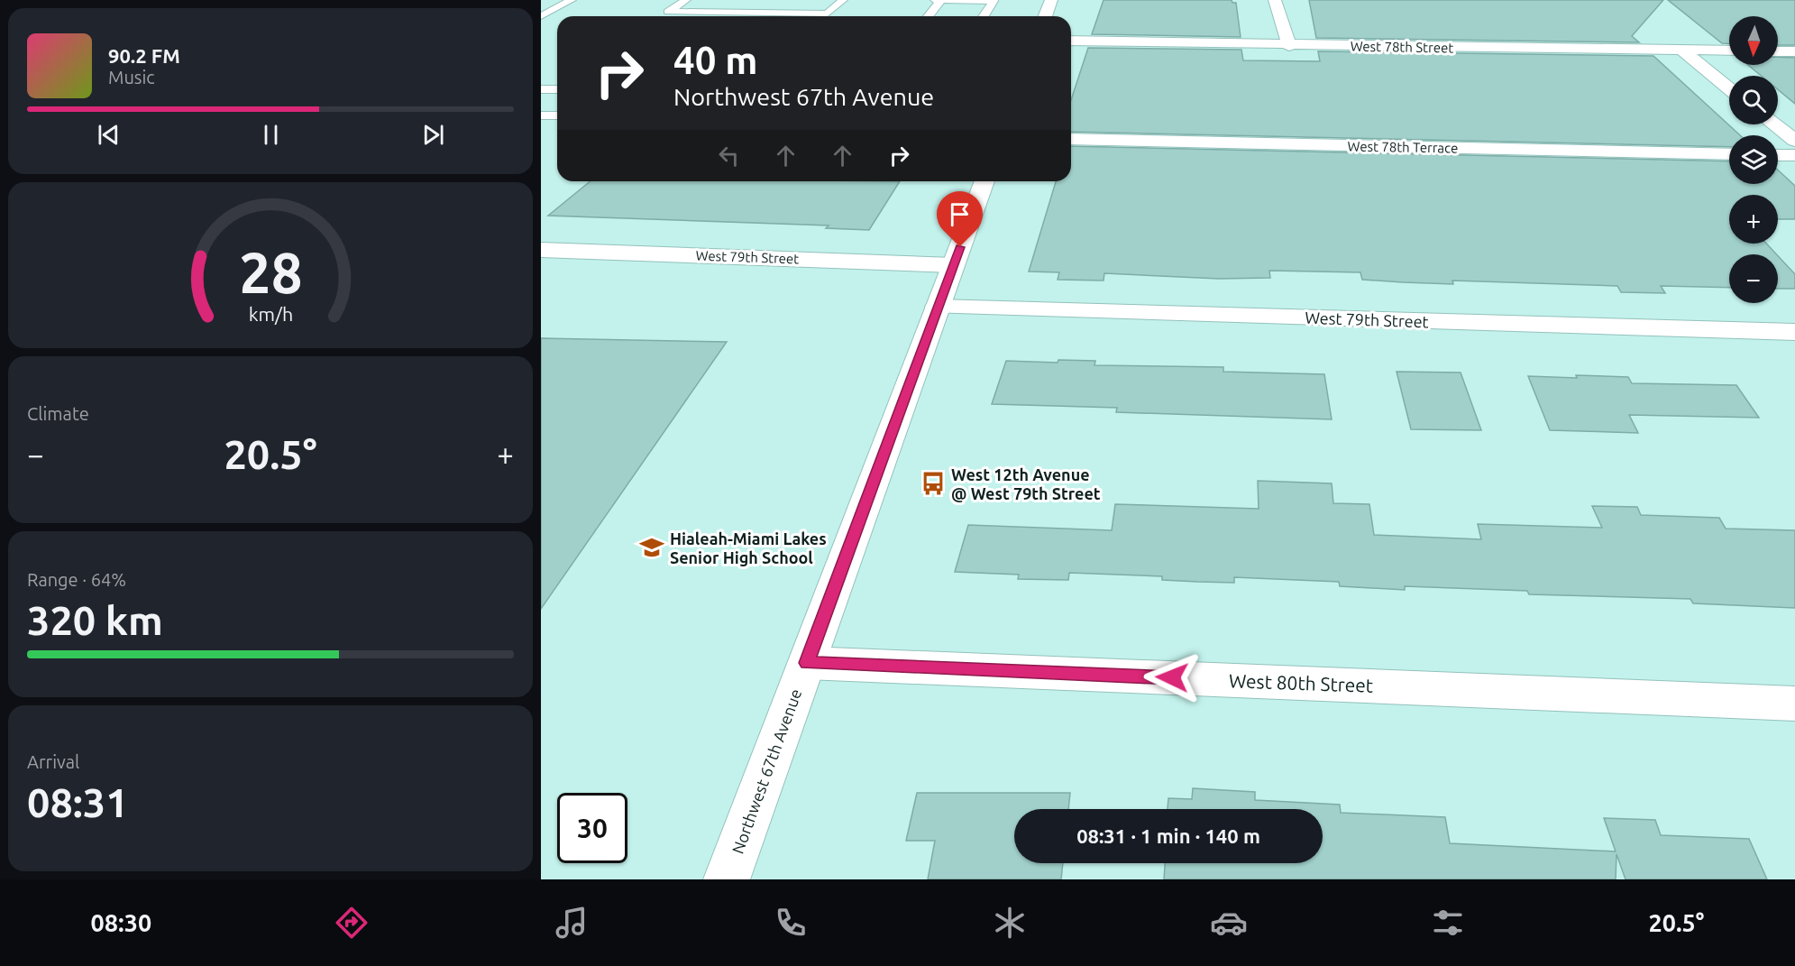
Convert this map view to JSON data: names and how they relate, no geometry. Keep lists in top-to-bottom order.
{
  "streets": {
    "street": [
      "West 78th Street",
      "West 78th Terrace",
      "West 79th Street",
      "West 80th Street",
      "Northwest 67th Avenue"
    ]
  },
  "crossings": [
    ["West 79th Street", "Northwest 67th Avenue"],
    ["West 80th Street", "Northwest 67th Avenue"]
  ],
  "places": {
    "bus stop": ["West 12th Avenue @ West 79th Street"],
    "school or university": ["Hialeah-Miami Lakes Senior High School"]
  },
  "north": "bottom",
  "page": {
    "map_buttons": ["+", "−"],
    "turn": ["40 m", "Northwest 67th Avenue"],
    "song": ["90.2 FM", "Music"],
    "tile": [
      "Climate",
      ["Range · 64%", "320 km"],
      ["Arrival", "08:31"]
    ],
    "heat": ["−", "20.5°", "+"],
    "limit": "30",
    "trip": "08:31 · 1 min · 140 m",
    "tabs": ["08:30", "20.5°"],
    "gauge": ["28", "km/h"]
  }
}
